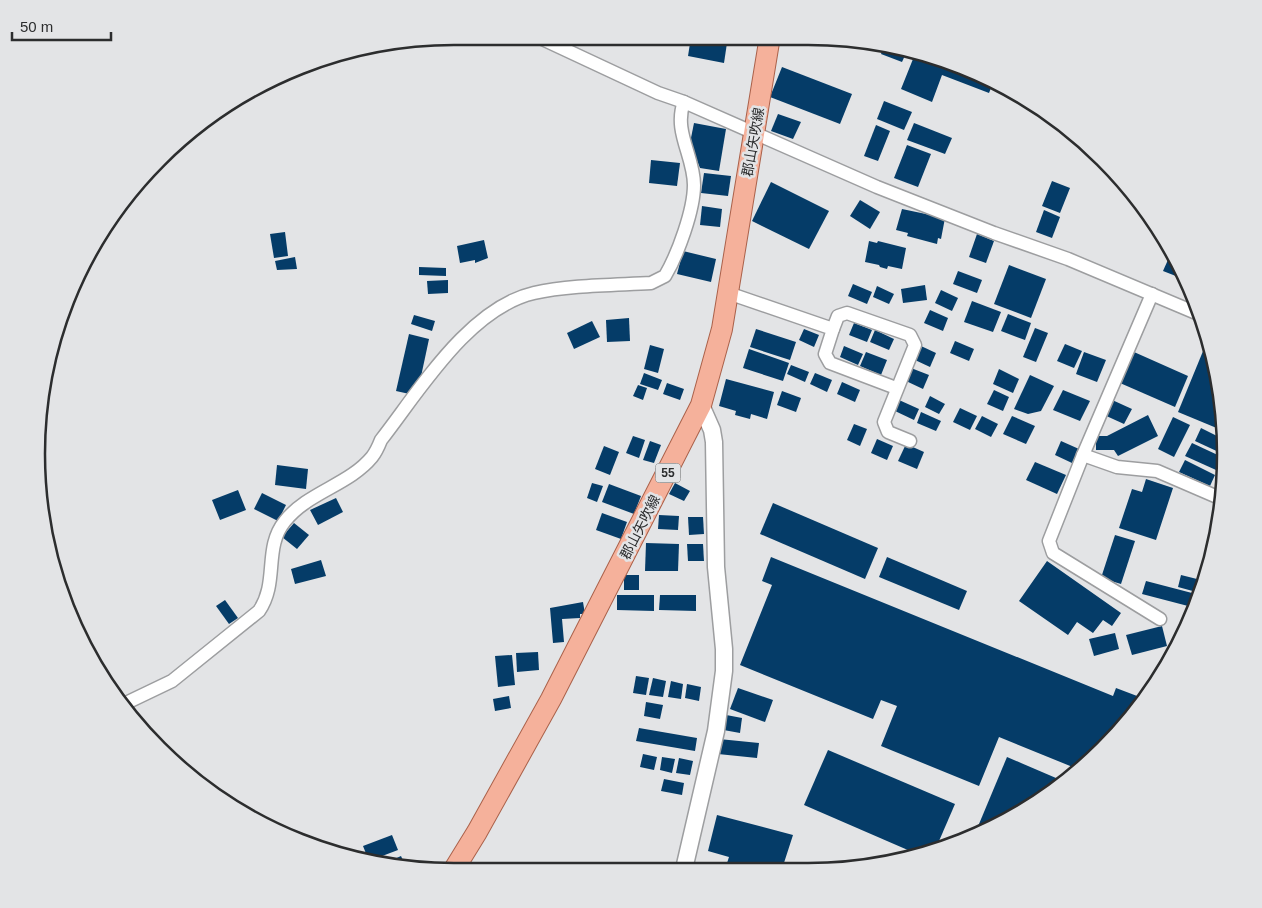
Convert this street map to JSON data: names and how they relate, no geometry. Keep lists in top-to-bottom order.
{
  "streets": {
    "main road": ["郡山矢吹線", "55"]
  },
  "scale_bar": "50 m"
}
